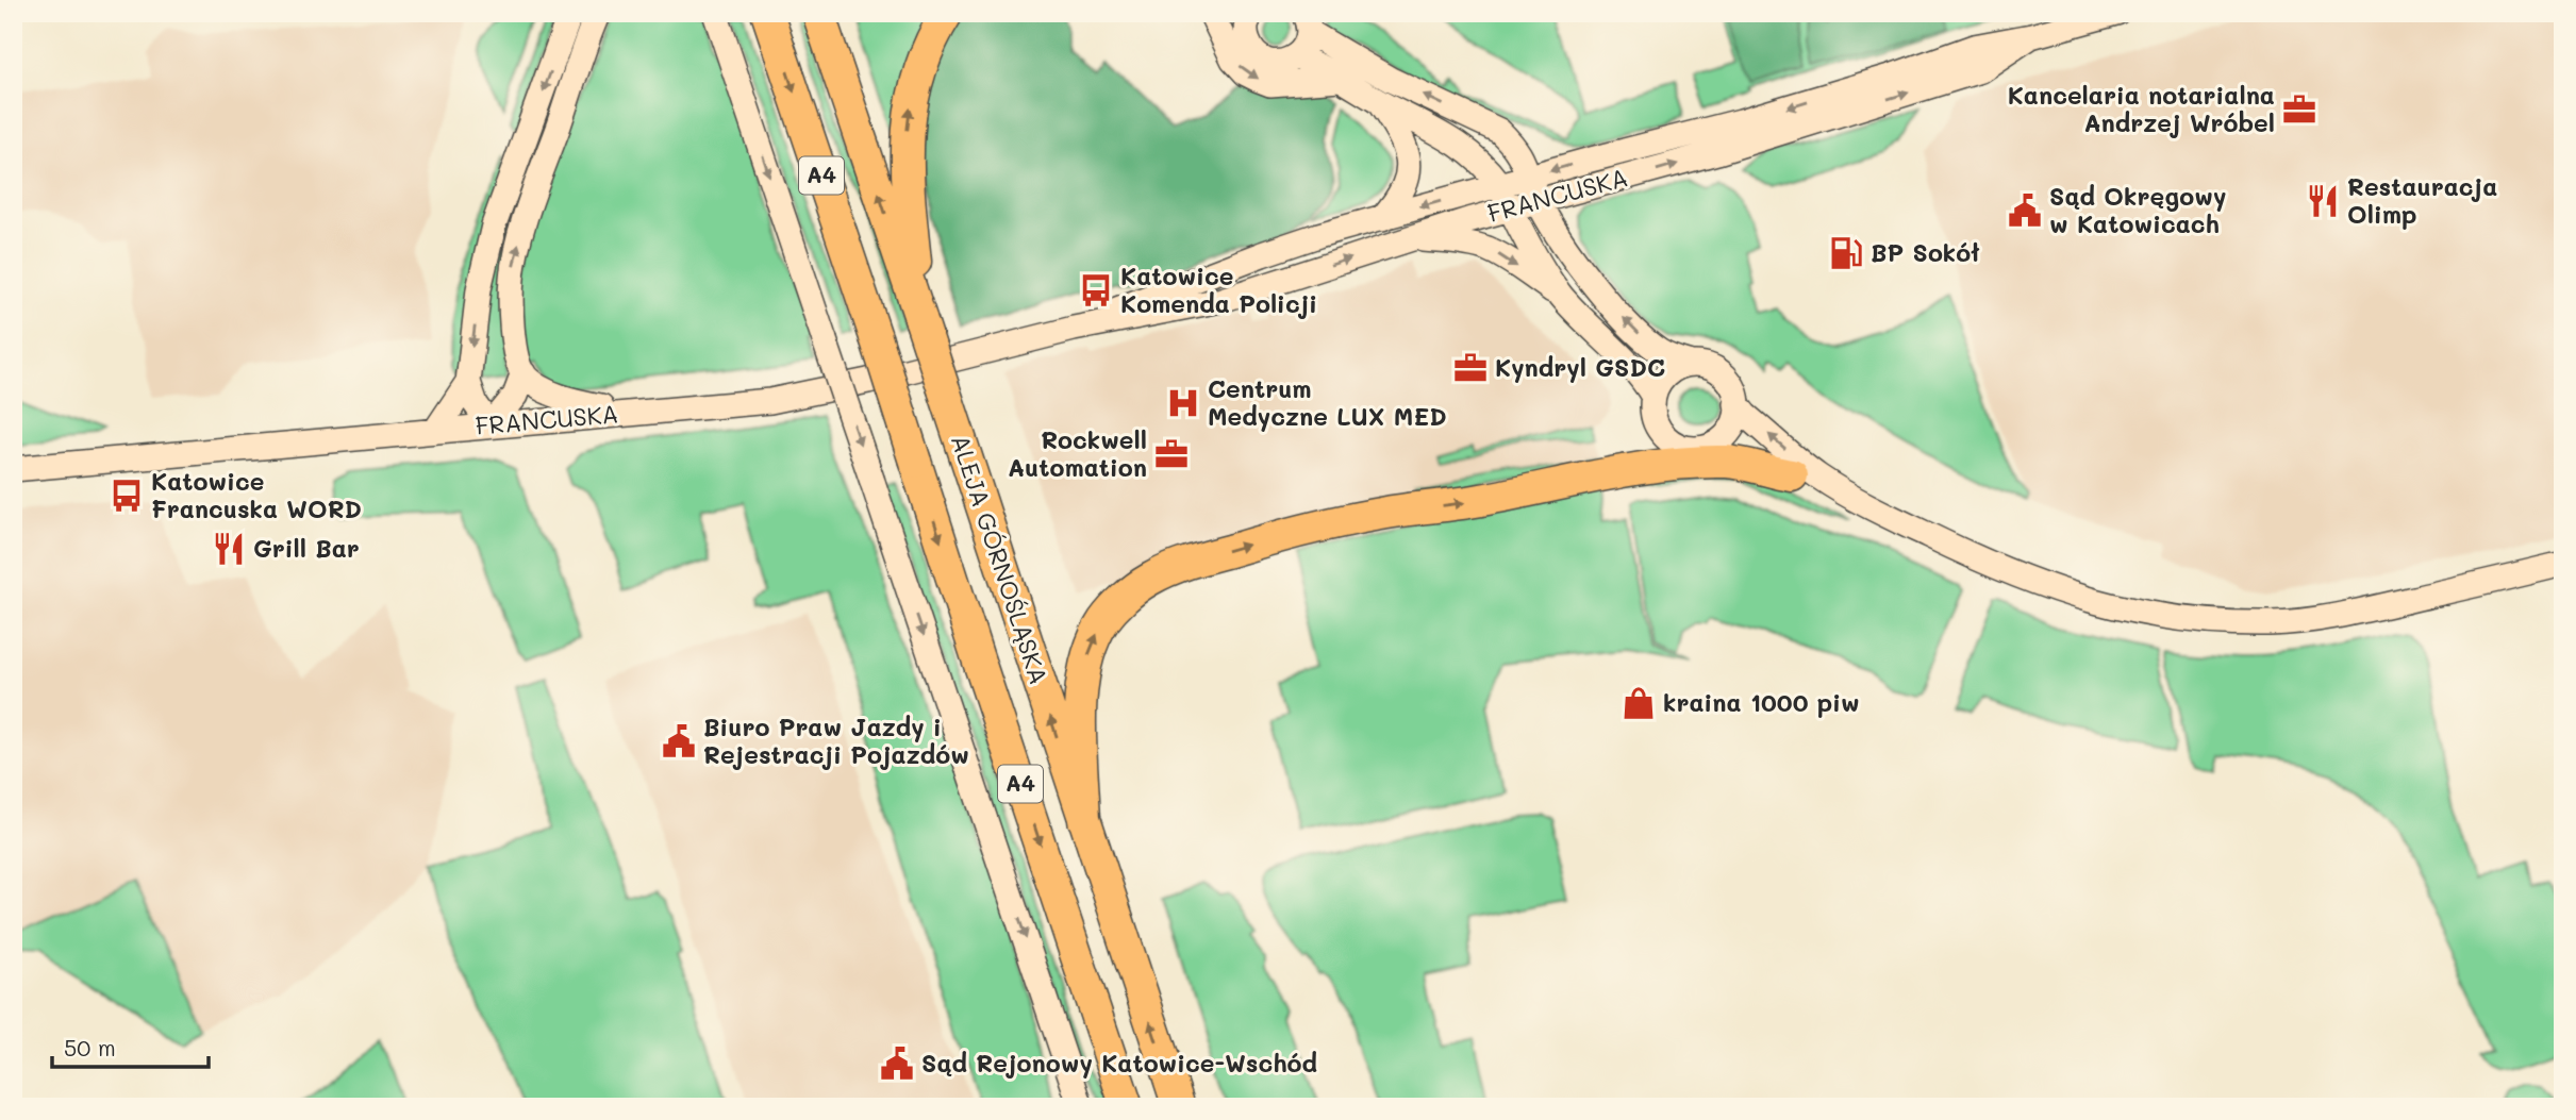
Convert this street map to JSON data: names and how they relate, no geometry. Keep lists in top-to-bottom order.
{
  "streets": {
    "highway": ["A4", "ALEJA GÓRNOŚLĄSKA"],
    "street": ["FRANCUSKA"]
  },
  "places": {
    "office": ["Kancelaria notarialna Andrzej Wróbel", "Kyndryl GSDC", "Rockwell Automation"],
    "restaurant": ["Restauracja Olimp", "Grill Bar"],
    "public building": ["Sąd Okręgowy w Katowicach", "Biuro Praw Jazdy i Rejestracji Pojazdów", "Sąd Rejonowy Katowice-Wschód"],
    "fuel station": ["BP Sokół"],
    "bus stop": ["Katowice Komenda Policji", "Katowice Francuska WORD"],
    "hospital": ["Centrum Medyczne LUX MED"],
    "shop": ["kraina 1000 piw"]
  },
  "scale_bar": "50 m"
}
